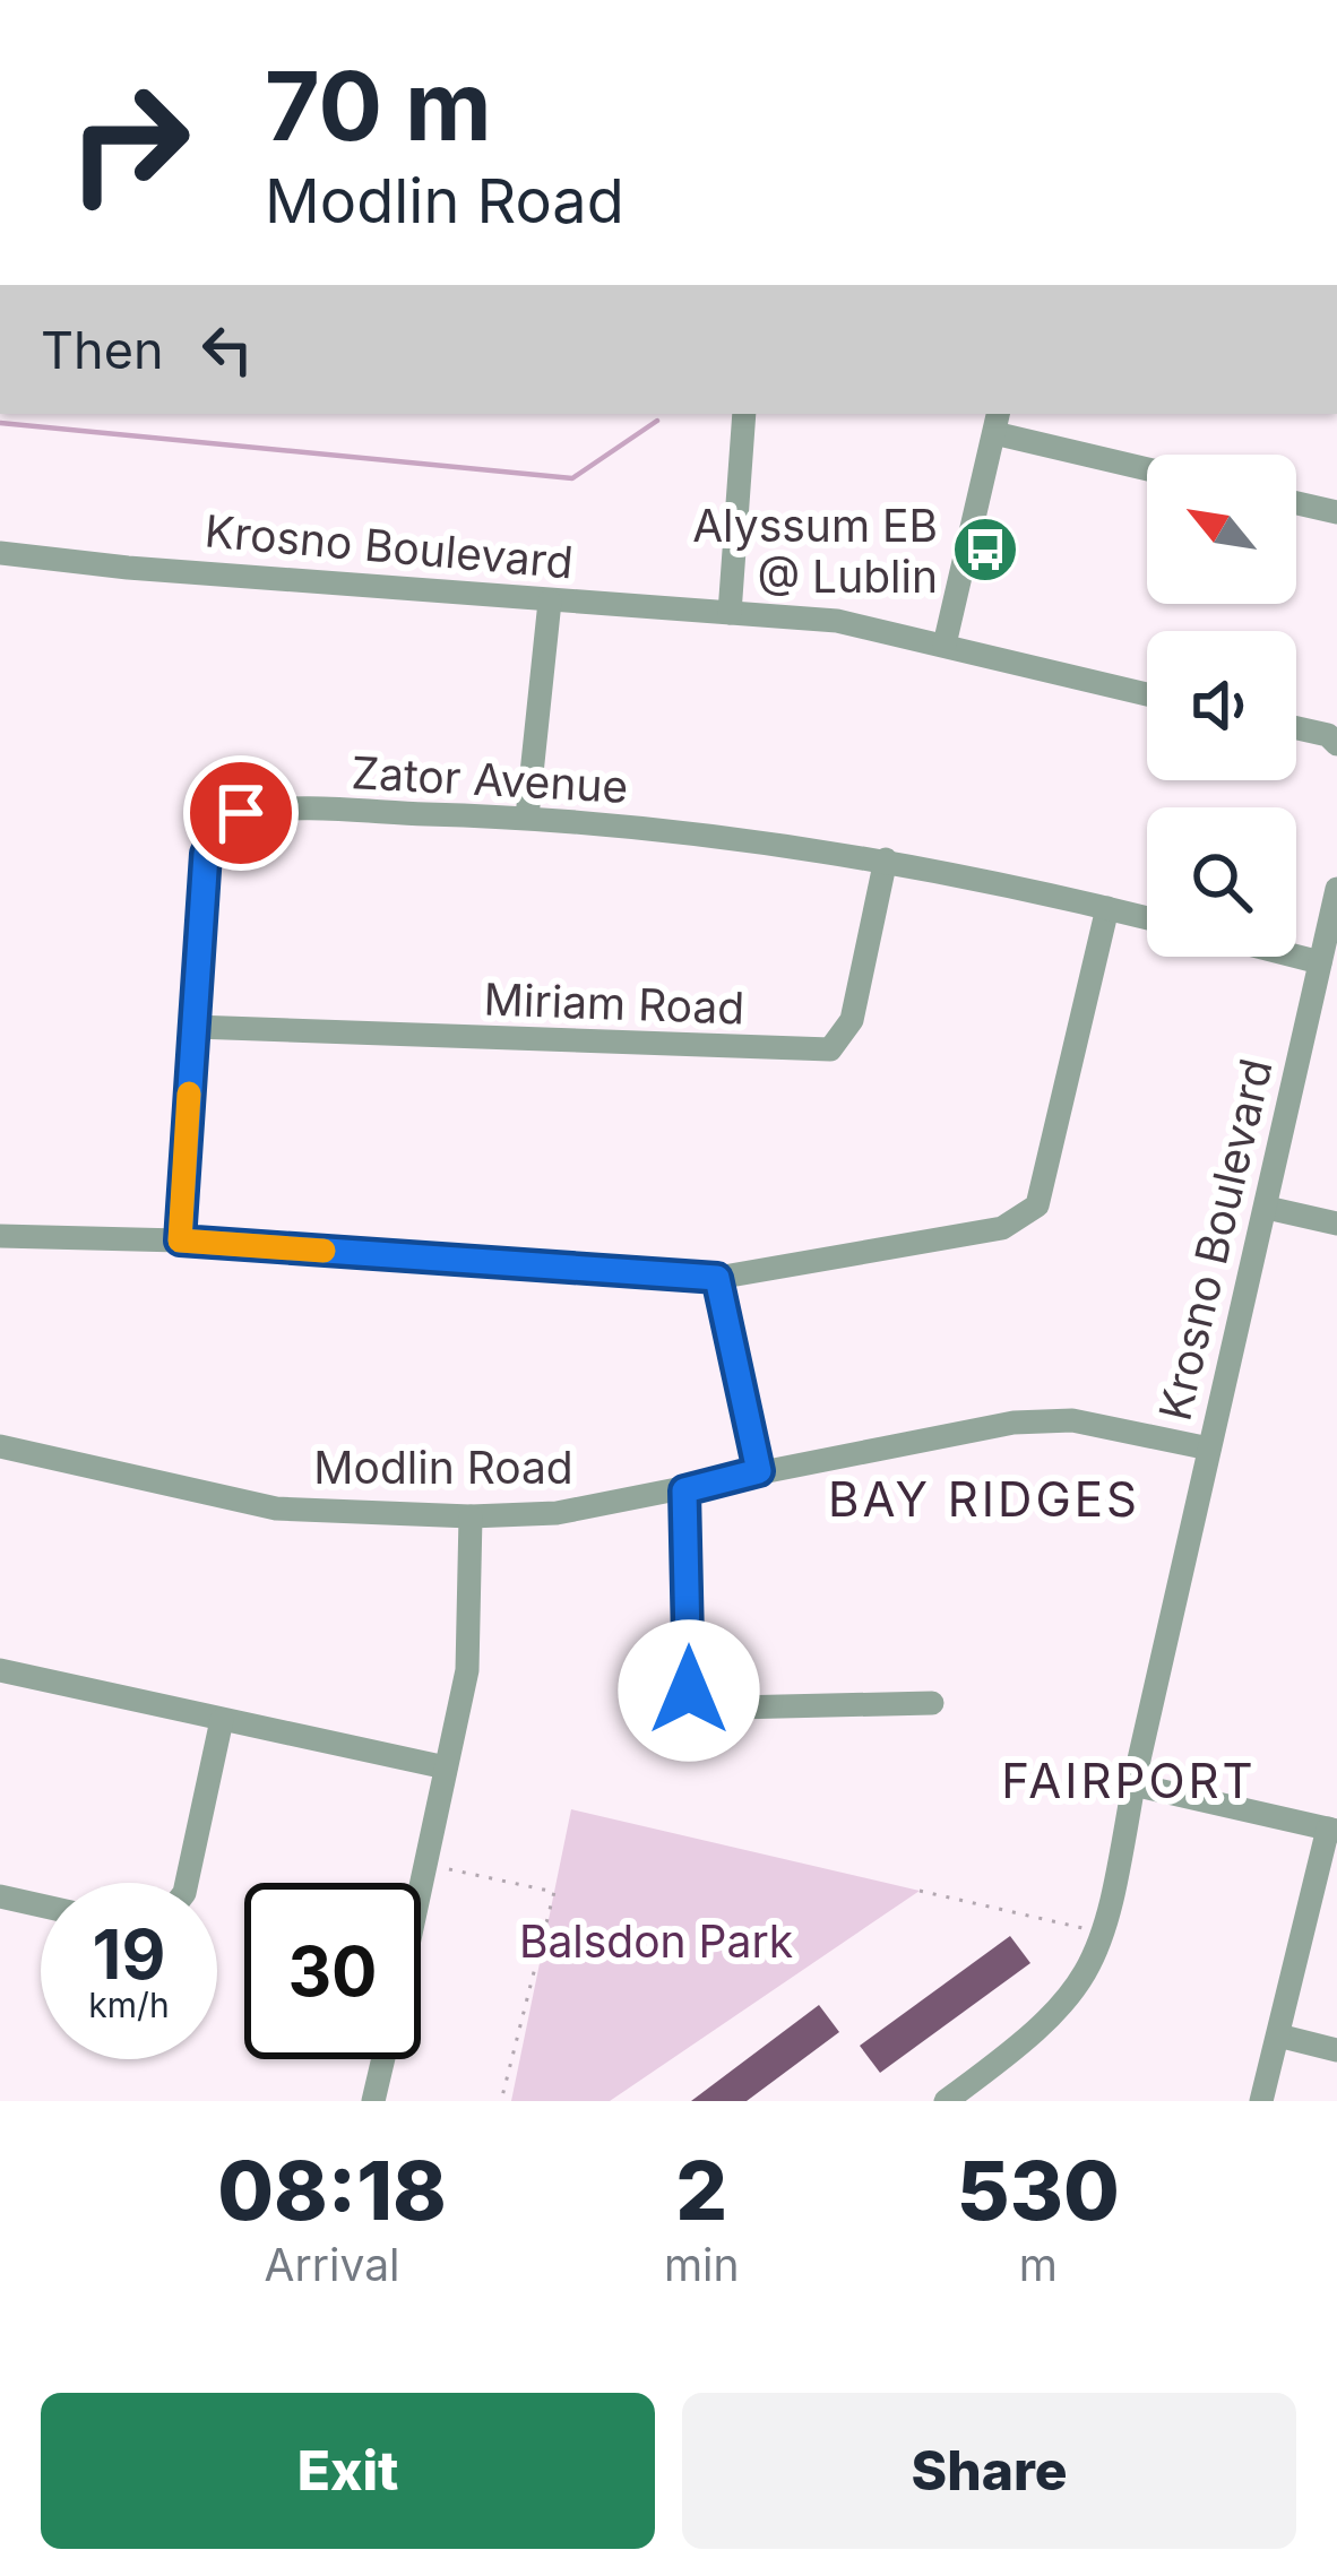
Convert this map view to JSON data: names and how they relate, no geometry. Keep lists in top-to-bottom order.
{
  "streets": {
    "street": [
      "Krosno Boulevard",
      "Zator Avenue",
      "Miriam Road",
      "Modlin Road"
    ]
  },
  "crossings": [
    ["Krosno Boulevard", "Modlin Road"],
    ["Zator Avenue", "Miriam Road"]
  ],
  "districts": ["BAY RIDGES", "FAIRPORT"],
  "parks": ["Balsdon Park"],
  "places": {
    "bus stop": ["Alyssum EB @ Lublin"]
  },
  "north": "top left",
  "page": {
    "turn": ["70 m", "Modlin Road"],
    "then": "Then",
    "speed": "19 km/h",
    "limit": "30",
    "eta": [
      "08:18",
      "Arrival",
      "2",
      "min",
      "530",
      "m"
    ],
    "buttons": ["Exit", "Share"]
  }
}
